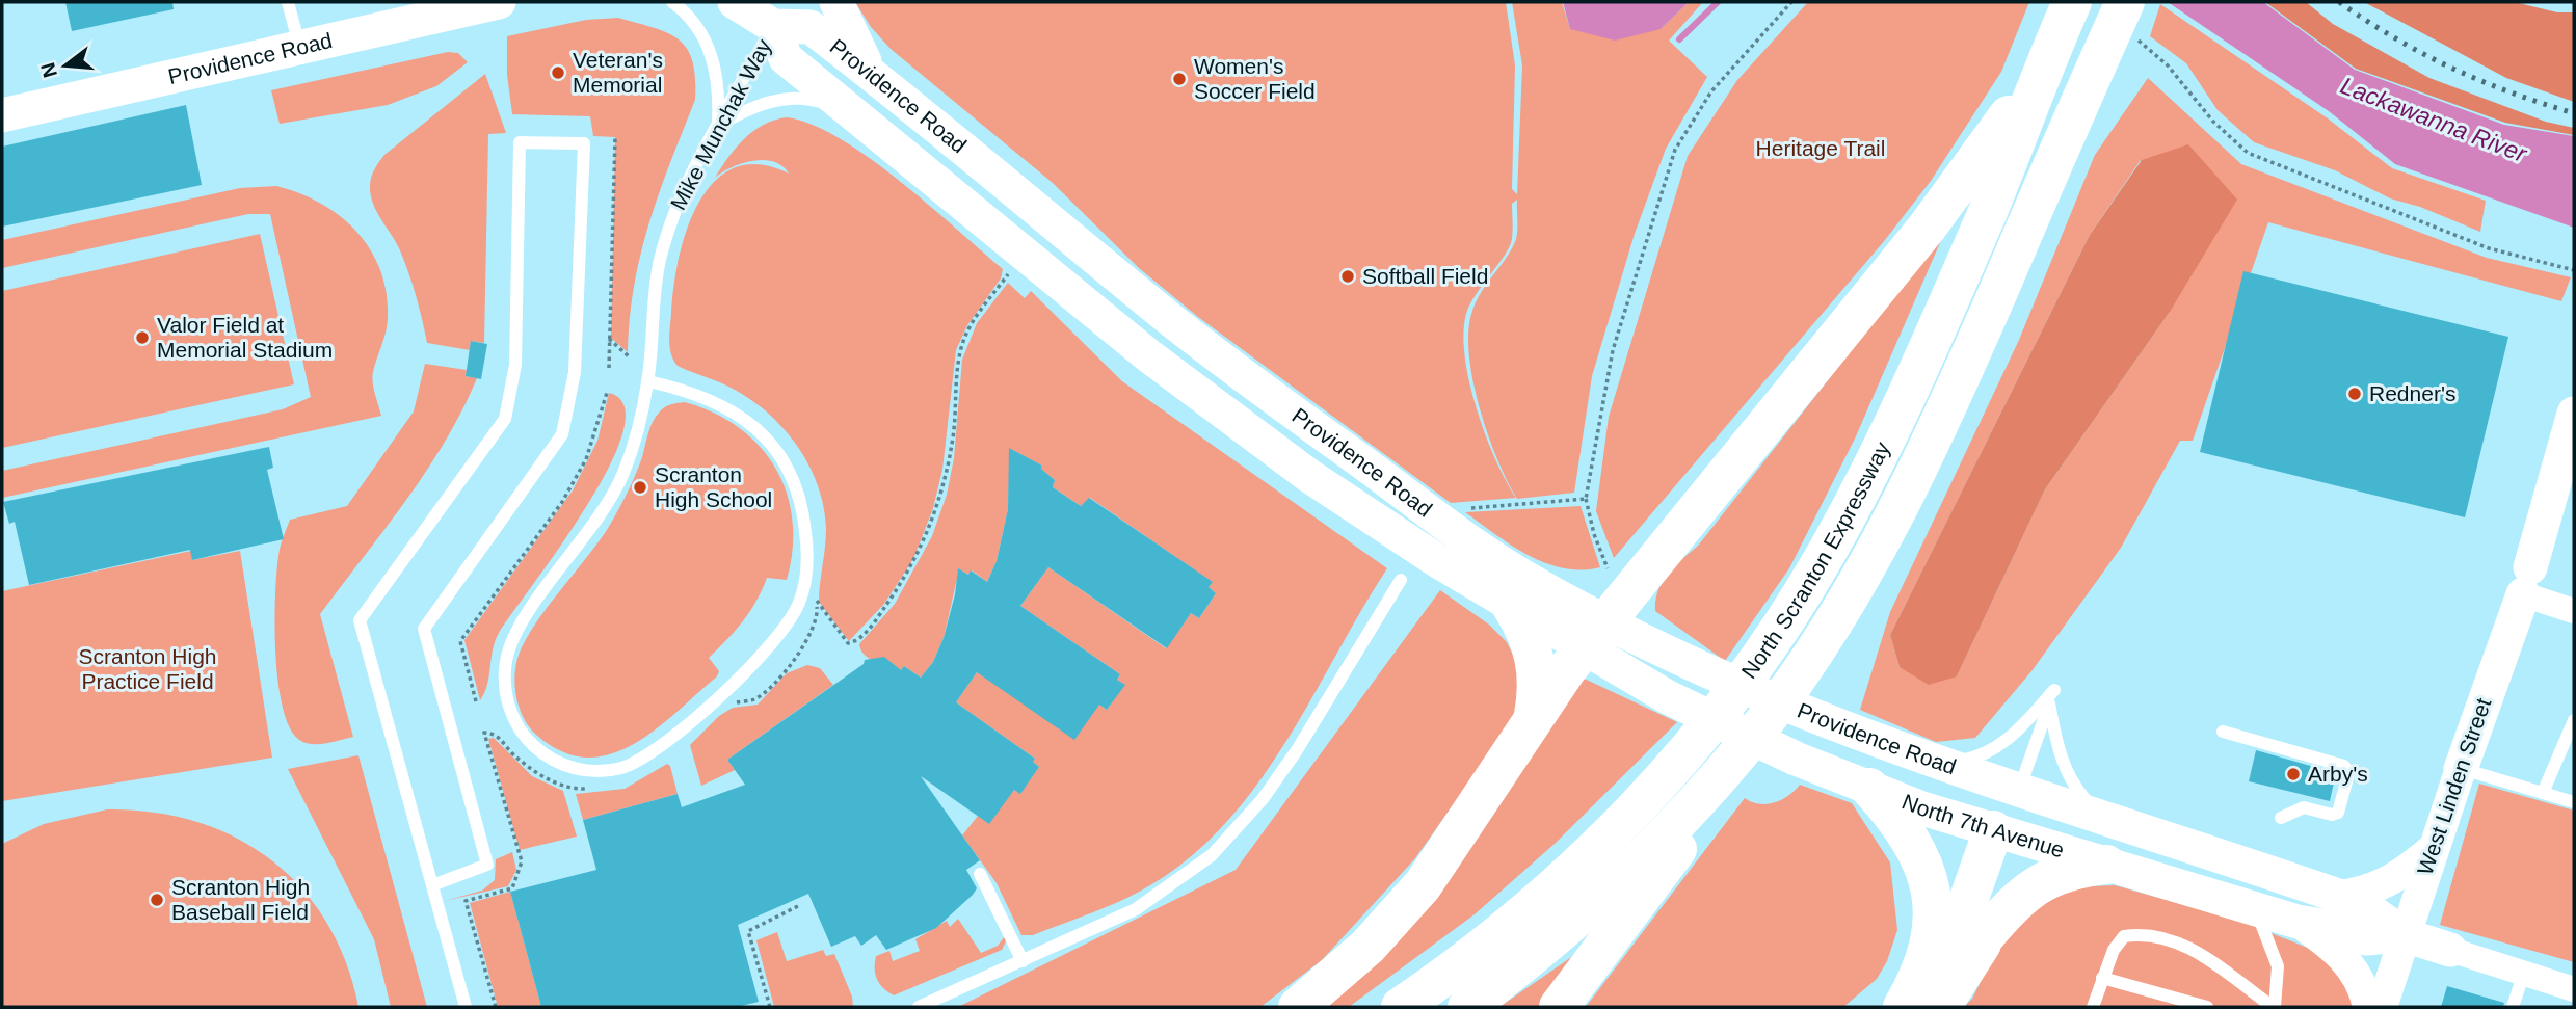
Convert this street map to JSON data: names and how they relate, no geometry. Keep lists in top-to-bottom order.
{
  "streets": {
    "highway": ["North Scranton Expressway"],
    "main road": ["Providence Road", "West Linden Street", "North 7th Avenue"],
    "lane": ["Mike Munchak Way"]
  },
  "crossings": [
    ["Providence Road", "Mike Munchak Way"],
    ["Providence Road", "North 7th Avenue"],
    ["West Linden Street", "North 7th Avenue"]
  ],
  "water": ["Lackawanna River"],
  "parks": ["Heritage Trail", "Scranton High Practice Field"],
  "places": [
    "Veteran's Memorial",
    "Women's Soccer Field",
    "Softball Field",
    "Valor Field at Memorial Stadium",
    "Redner's",
    "Scranton High School",
    "Arby's",
    "Scranton High Baseball Field"
  ],
  "north": "left"
}
